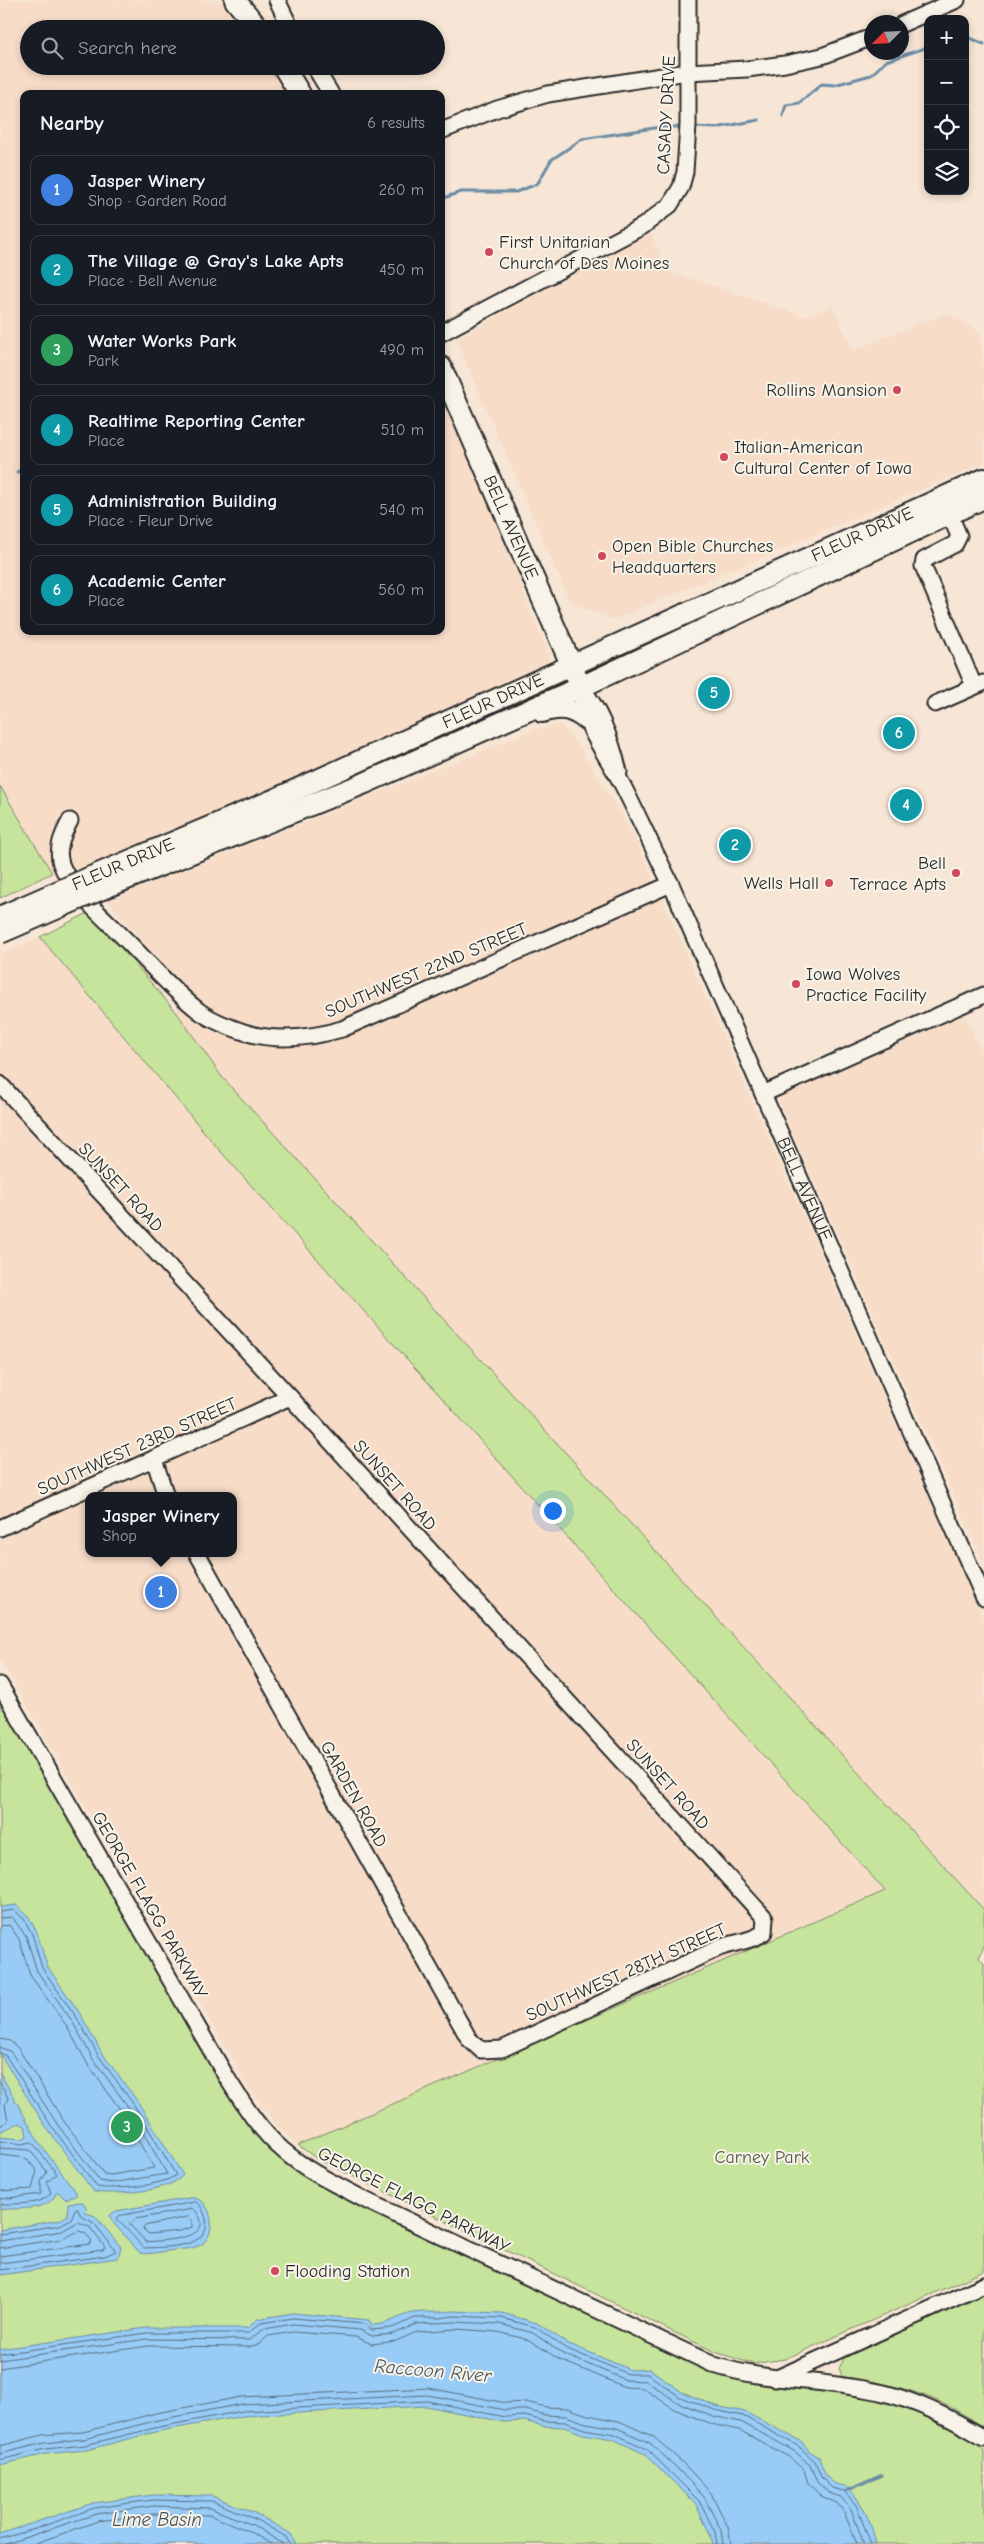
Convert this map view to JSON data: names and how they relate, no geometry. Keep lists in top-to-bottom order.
{
  "streets": {
    "main road": ["BELL AVENUE", "FLEUR DRIVE"],
    "street": [
      "CASADY DRIVE",
      "SOUTHWEST 22ND STREET",
      "SUNSET ROAD",
      "SOUTHWEST 23RD STREET",
      "GARDEN ROAD",
      "GEORGE FLAGG PARKWAY",
      "SOUTHWEST 28TH STREET"
    ]
  },
  "crossings": [
    ["BELL AVENUE", "FLEUR DRIVE"],
    ["BELL AVENUE", "SOUTHWEST 22ND STREET"],
    ["SUNSET ROAD", "SOUTHWEST 23RD STREET"],
    ["SUNSET ROAD", "SOUTHWEST 28TH STREET"],
    ["GARDEN ROAD", "SOUTHWEST 28TH STREET"]
  ],
  "water": ["Raccoon River", "Lime Basin"],
  "parks": ["Carney Park"],
  "places": [
    "First Unitarian Church of Des Moines",
    "Rollins Mansion",
    "Italian-American Cultural Center of Iowa",
    "Open Bible Churches Headquarters",
    "Bell Terrace Apts",
    "Wells Hall",
    "Iowa Wolves Practice Facility",
    "Flooding Station"
  ],
  "north": "bottom left",
  "page": {
    "map_buttons": ["+", "−"],
    "search": "Search here",
    "heading": ["Nearby", "6 results"],
    "list": [
      {
        "mark": "1",
        "name": "Jasper Winery",
        "note": "Shop · Garden Road",
        "value": "260 m"
      },
      {
        "mark": "2",
        "name": "The Village @ Gray's Lake Apts",
        "note": "Place · Bell Avenue",
        "value": "450 m"
      },
      {
        "mark": "3",
        "name": "Water Works Park",
        "note": "Park",
        "value": "490 m"
      },
      {
        "mark": "4",
        "name": "Realtime Reporting Center",
        "note": "Place",
        "value": "510 m"
      },
      {
        "mark": "5",
        "name": "Administration Building",
        "note": "Place · Fleur Drive",
        "value": "540 m"
      },
      {
        "mark": "6",
        "name": "Academic Center",
        "note": "Place",
        "value": "560 m"
      }
    ],
    "pins": [
      "5",
      "6",
      "4",
      "2",
      "1",
      "3"
    ],
    "popup": ["Jasper Winery", "Shop"]
  }
}
